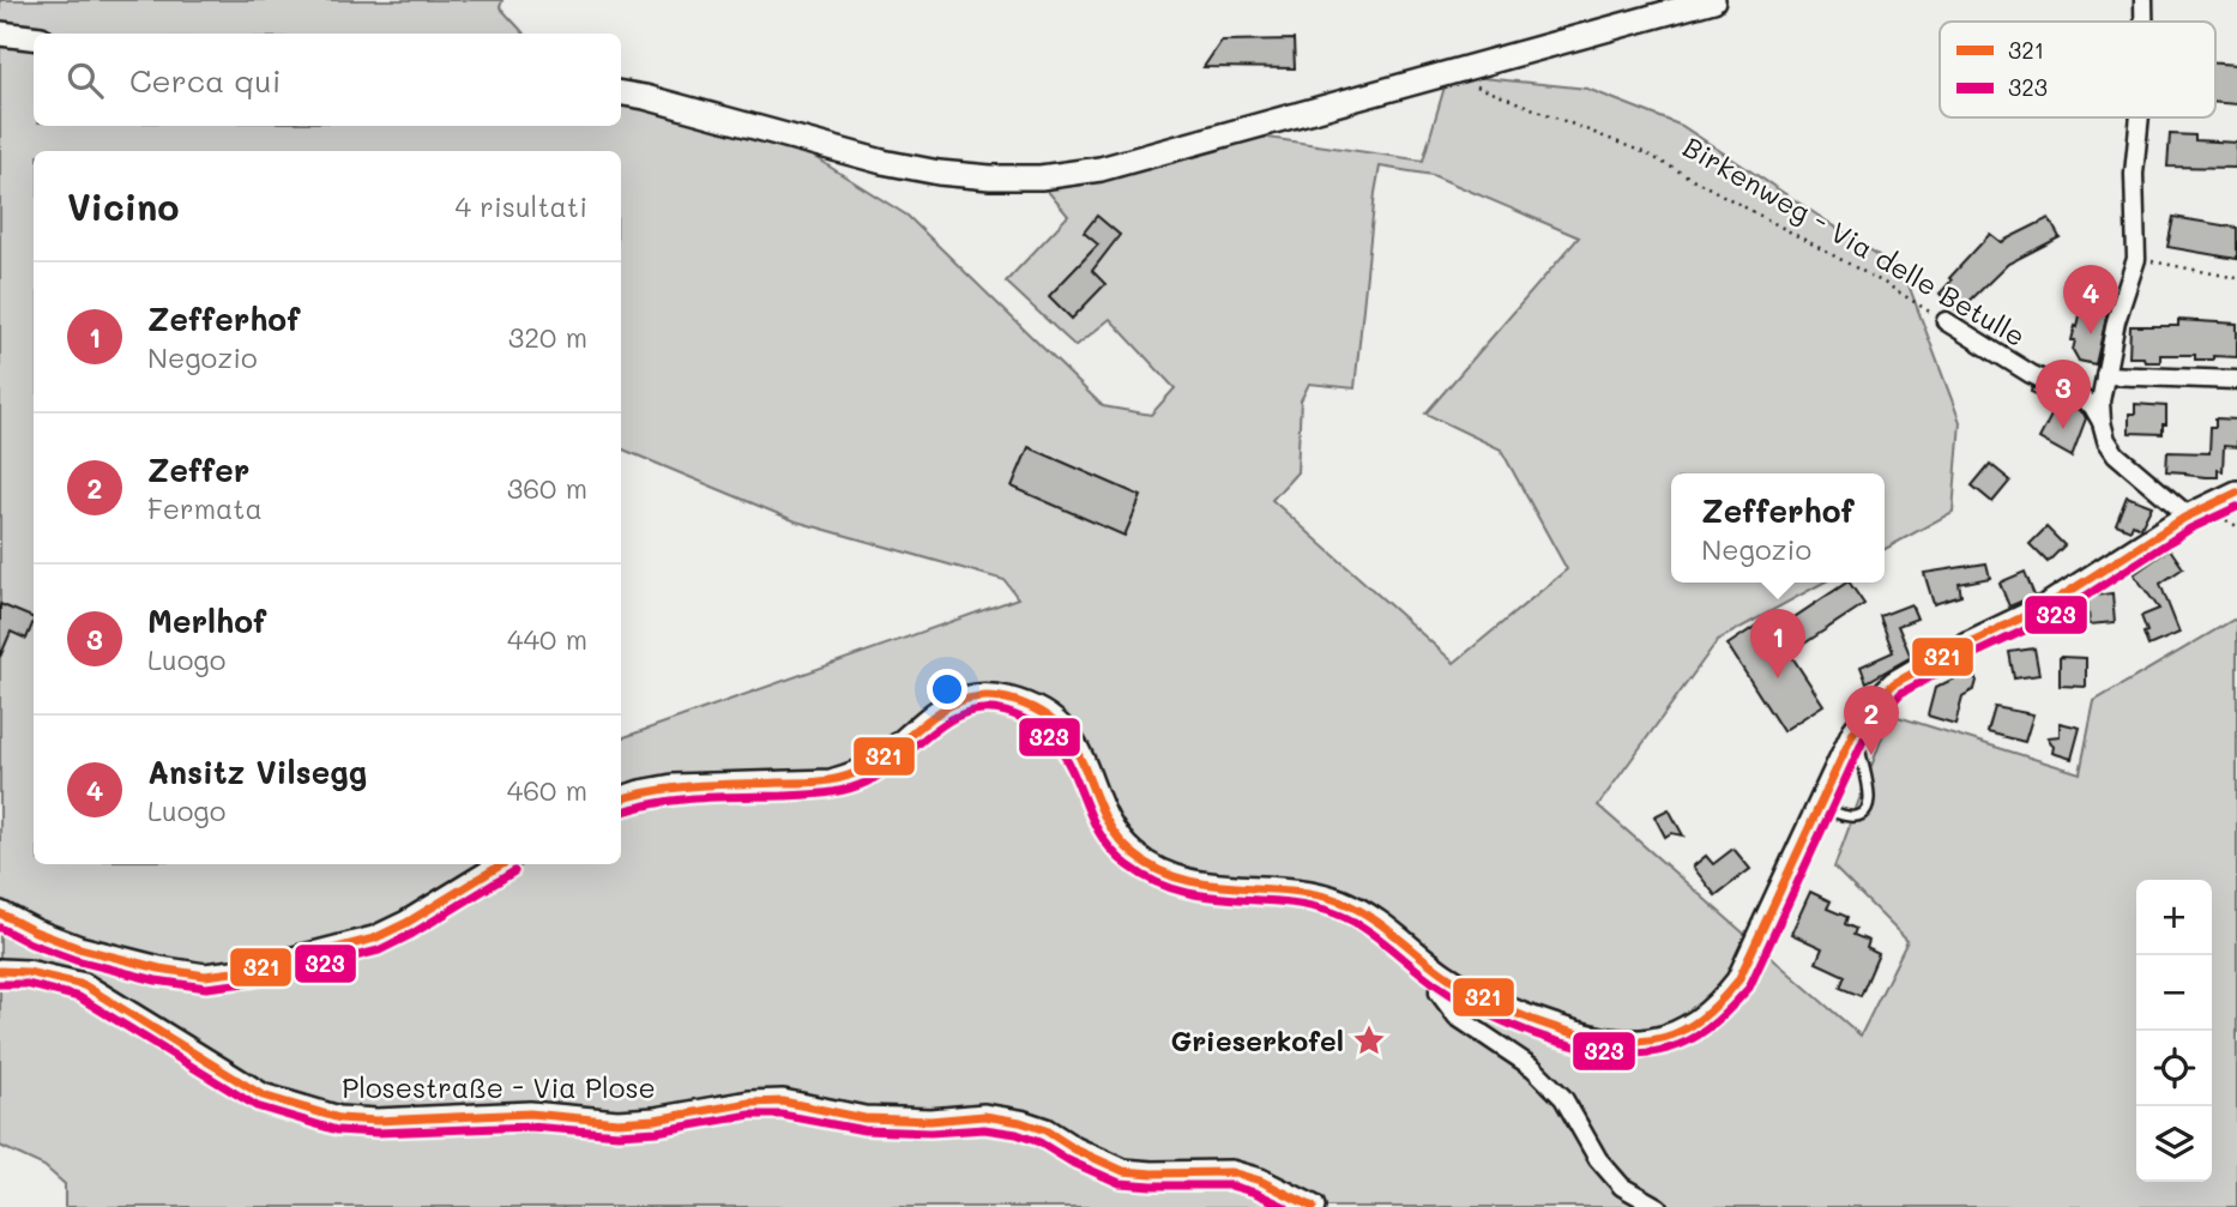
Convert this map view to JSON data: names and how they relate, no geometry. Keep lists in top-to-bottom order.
{
  "streets": {
    "street": ["Birkenweg - Via delle Betulle", "Plosestraße - Via Plose"]
  },
  "places": {
    "place": ["Grieserkofel"]
  },
  "lines": ["transit line 321", "transit line 323"],
  "legend": ["321", "323"],
  "page": {
    "search": "Cerca qui",
    "heading": ["Vicino", "4 risultati"],
    "list": [
      {
        "mark": "1",
        "name": "Zefferhof",
        "note": "Negozio",
        "value": "320 m"
      },
      {
        "mark": "2",
        "name": "Zeffer",
        "note": "Fermata",
        "value": "360 m"
      },
      {
        "mark": "3",
        "name": "Merlhof",
        "note": "Luogo",
        "value": "440 m"
      },
      {
        "mark": "4",
        "name": "Ansitz Vilsegg",
        "note": "Luogo",
        "value": "460 m"
      }
    ],
    "pins": [
      "4",
      "3",
      "1",
      "2"
    ],
    "popup": ["Zefferhof", "Negozio"],
    "map_buttons": ["+", "−"]
  }
}
